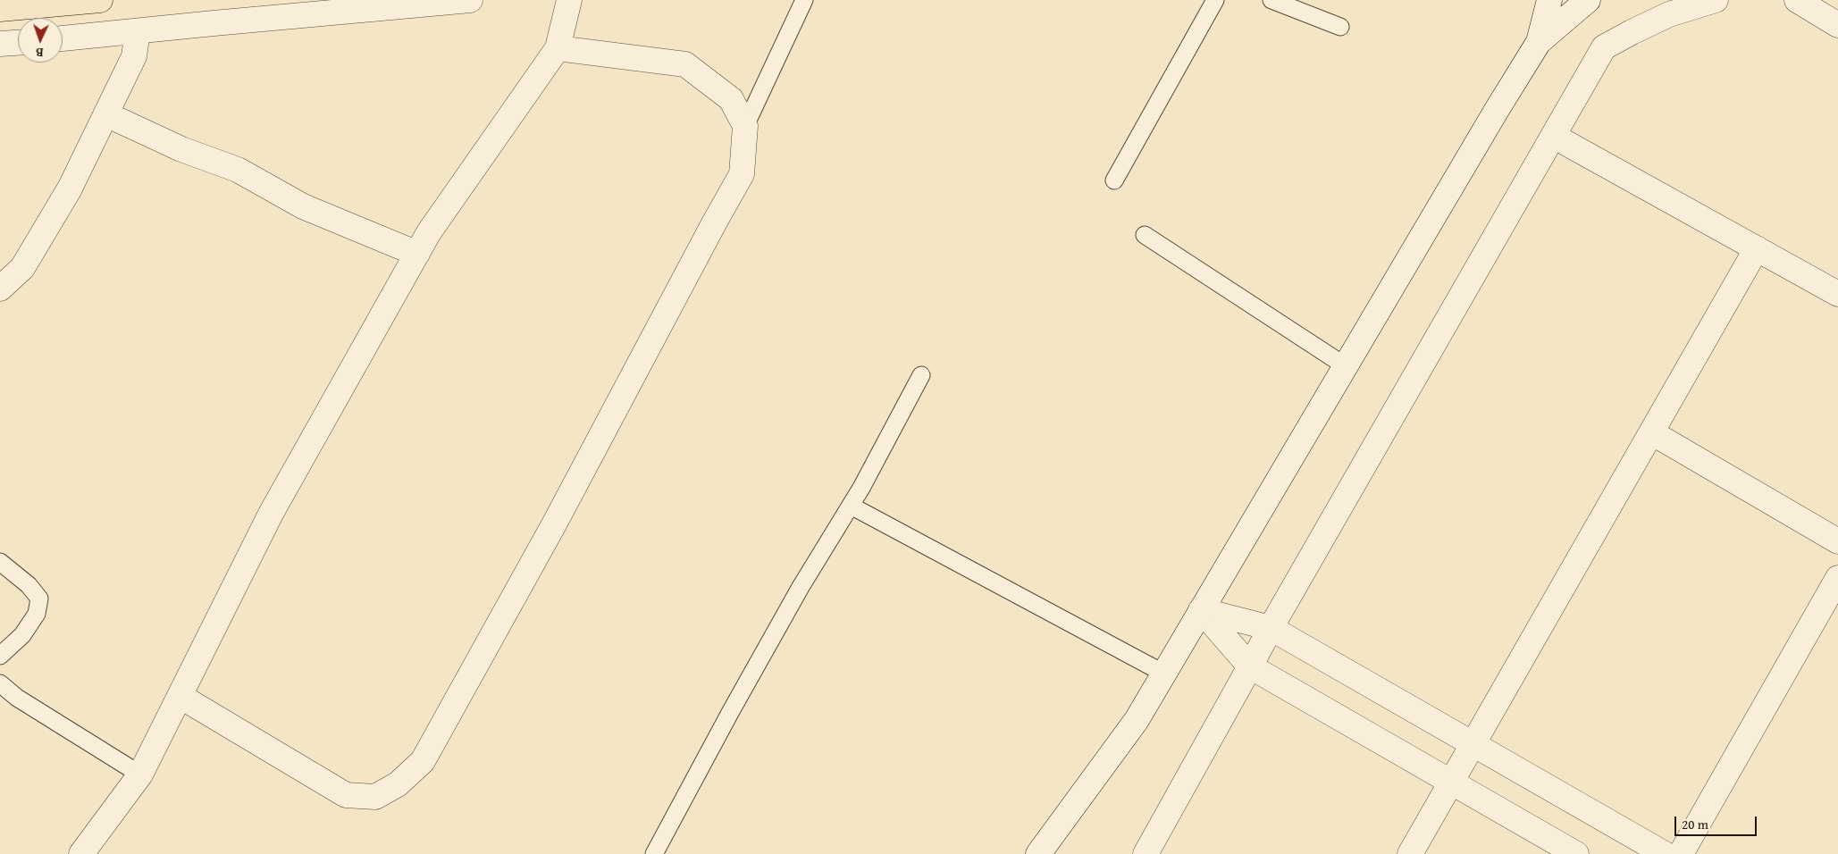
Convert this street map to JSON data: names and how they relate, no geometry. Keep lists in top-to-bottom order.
{
  "scale_bar": "20 m",
  "north": "bottom"
}
